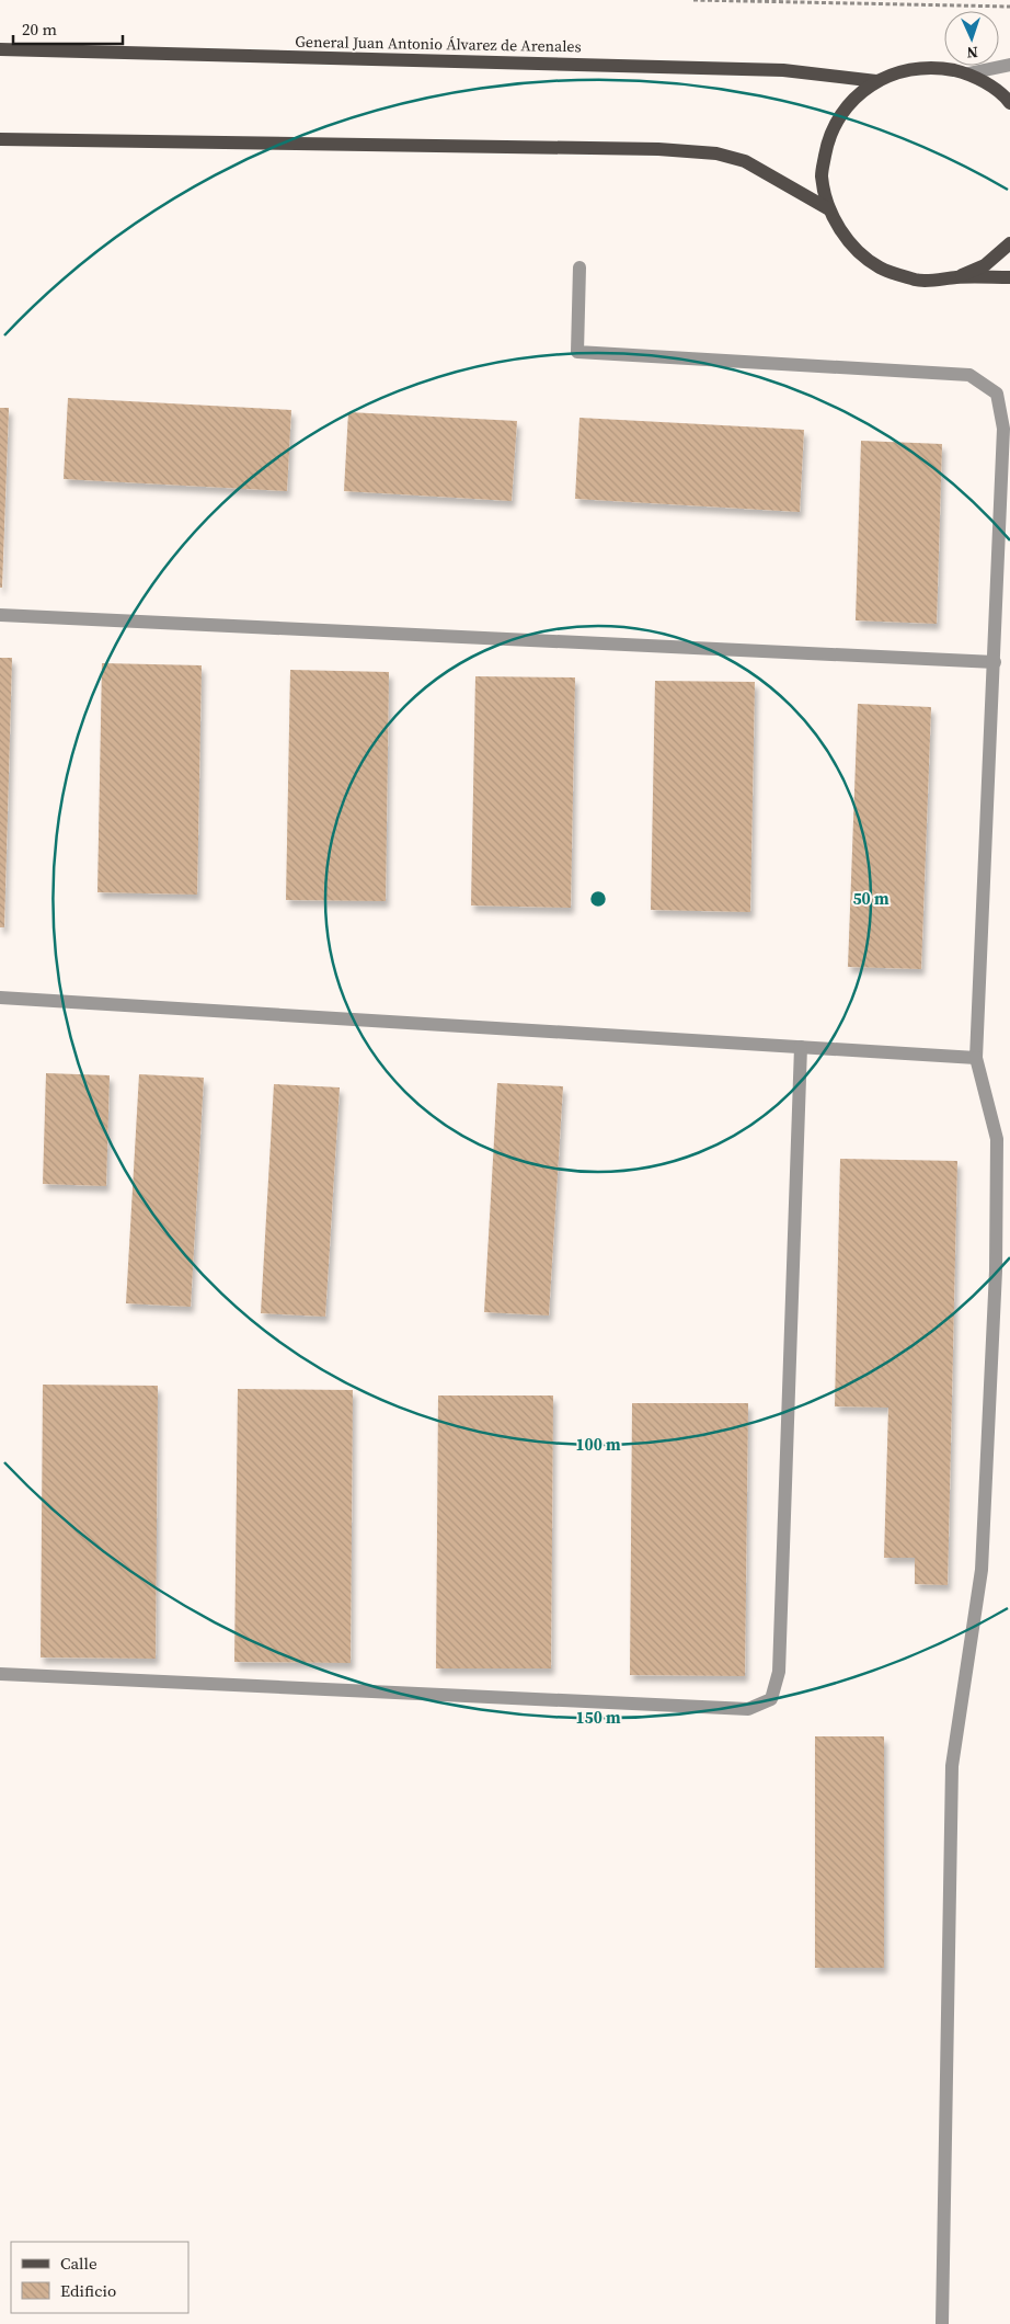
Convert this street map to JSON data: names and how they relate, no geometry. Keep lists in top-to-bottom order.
{
  "streets": {
    "main road": ["General Juan Antonio Álvarez de Arenales"]
  },
  "legend": ["Calle", "Edificio"],
  "scale_bar": "20 m",
  "north": "bottom",
  "rings": ["50 m", "100 m", "150 m"]
}
